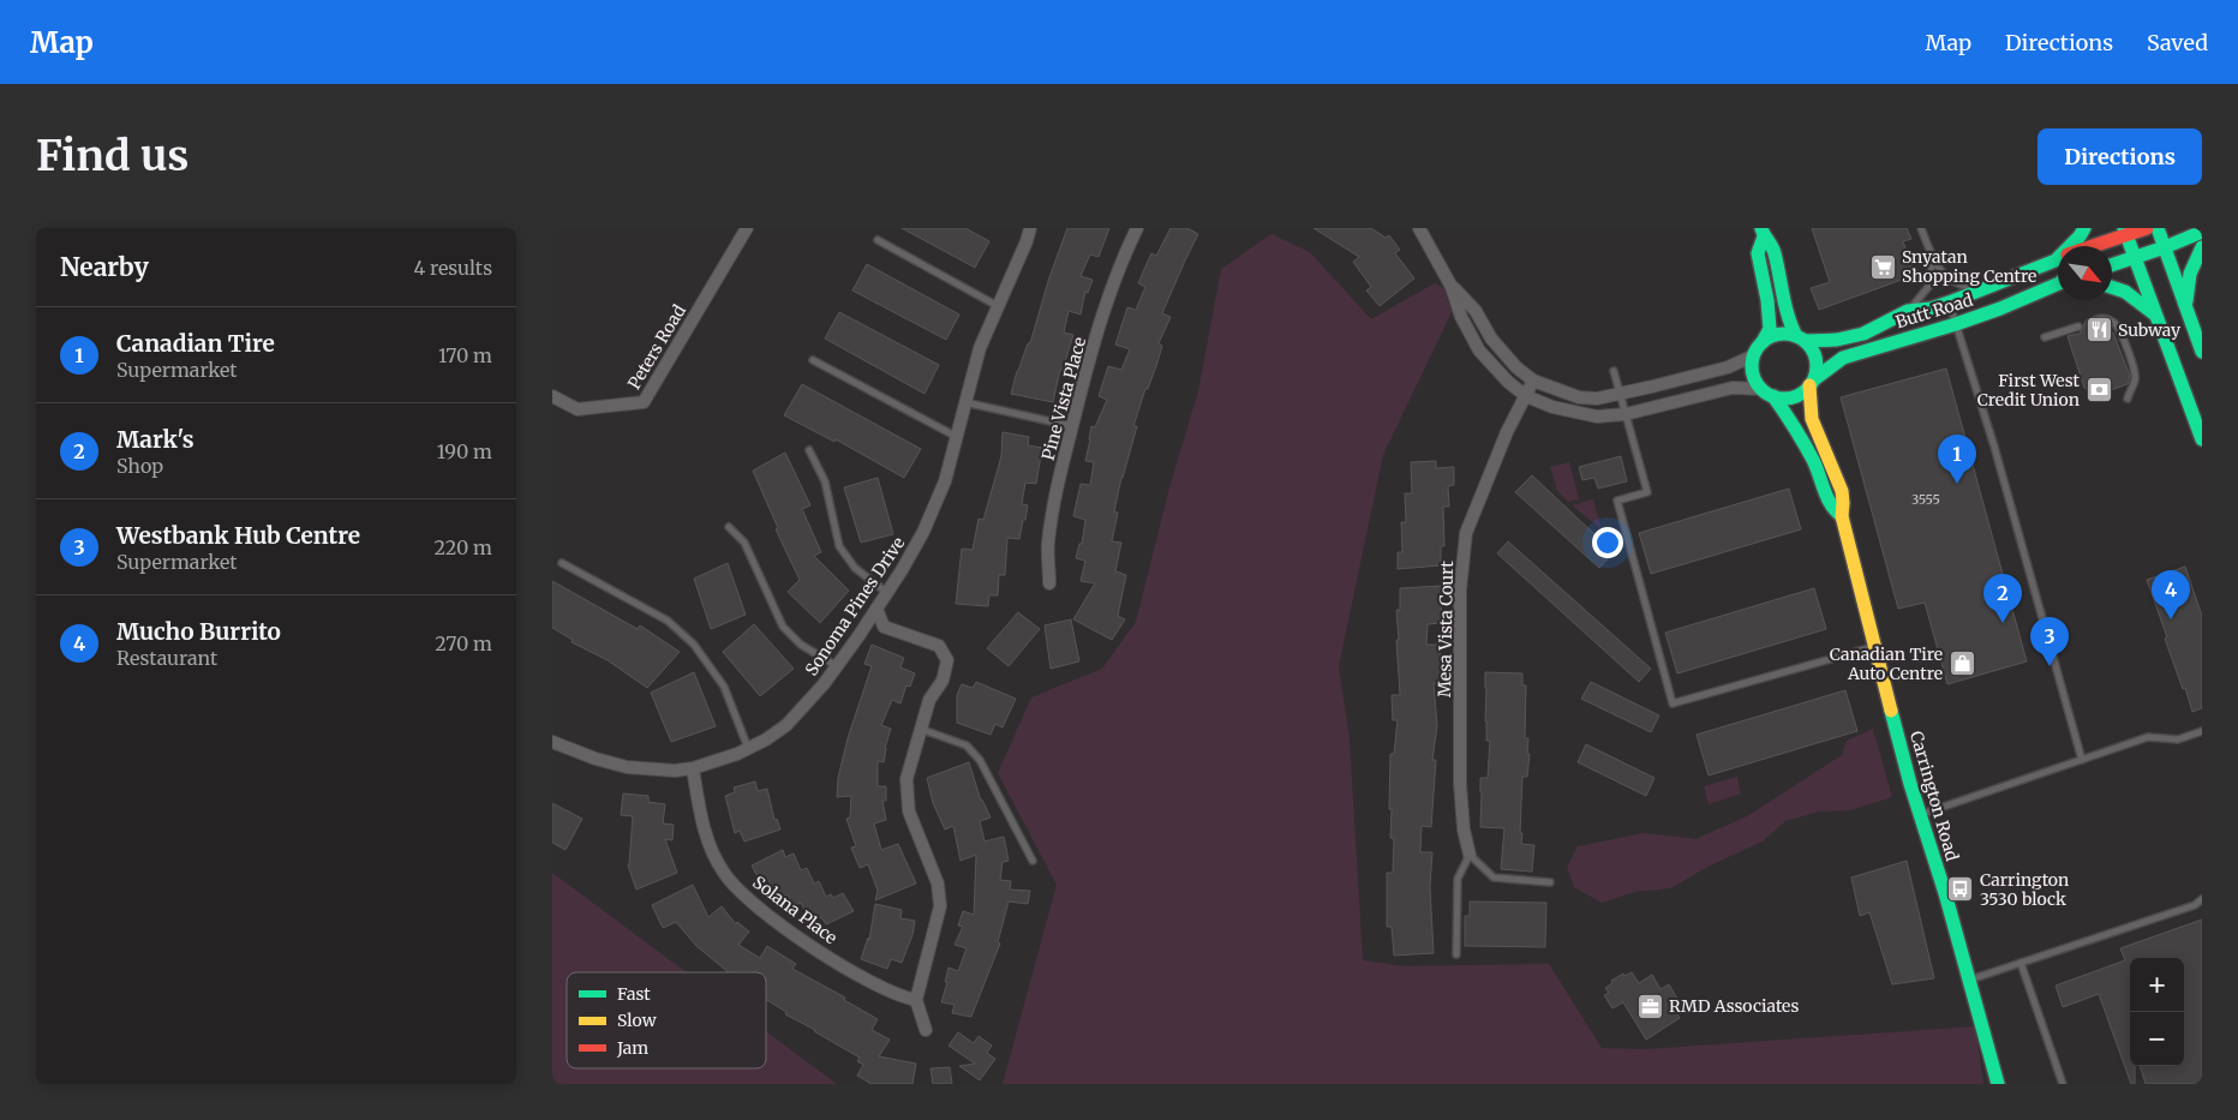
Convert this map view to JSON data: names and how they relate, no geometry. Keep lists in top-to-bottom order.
{
  "streets": {
    "main road": ["Butt Road", "Carrington Road"],
    "street": [
      "Peters Road",
      "Pine Vista Place",
      "Sonoma Pines Drive",
      "Mesa Vista Court",
      "Solana Place"
    ]
  },
  "crossings": [
    ["Butt Road", "Carrington Road"],
    ["Sonoma Pines Drive", "Solana Place"]
  ],
  "places": {
    "supermarket": ["Snyatan Shopping Centre"],
    "restaurant": ["Subway"],
    "bank": ["First West Credit Union"],
    "shop": ["Canadian Tire Auto Centre"],
    "bus stop": ["Carrington 3530 block"],
    "office": ["RMD Associates"]
  },
  "house_numbers": ["3555"],
  "legend": ["Fast", "Slow", "Jam"],
  "north": "bottom right",
  "page": {
    "header": "Map",
    "nav": ["Map", "Directions", "Saved"],
    "buttons": "Directions",
    "title": "Find us",
    "heading": ["Nearby", "4 results"],
    "list": [
      {
        "mark": "1",
        "name": "Canadian Tire",
        "note": "Supermarket",
        "value": "170 m"
      },
      {
        "mark": "2",
        "name": "Mark's",
        "note": "Shop",
        "value": "190 m"
      },
      {
        "mark": "3",
        "name": "Westbank Hub Centre",
        "note": "Supermarket",
        "value": "220 m"
      },
      {
        "mark": "4",
        "name": "Mucho Burrito",
        "note": "Restaurant",
        "value": "270 m"
      }
    ],
    "pins": [
      "1",
      "4",
      "2",
      "3"
    ],
    "map_buttons": ["+", "−"]
  }
}
